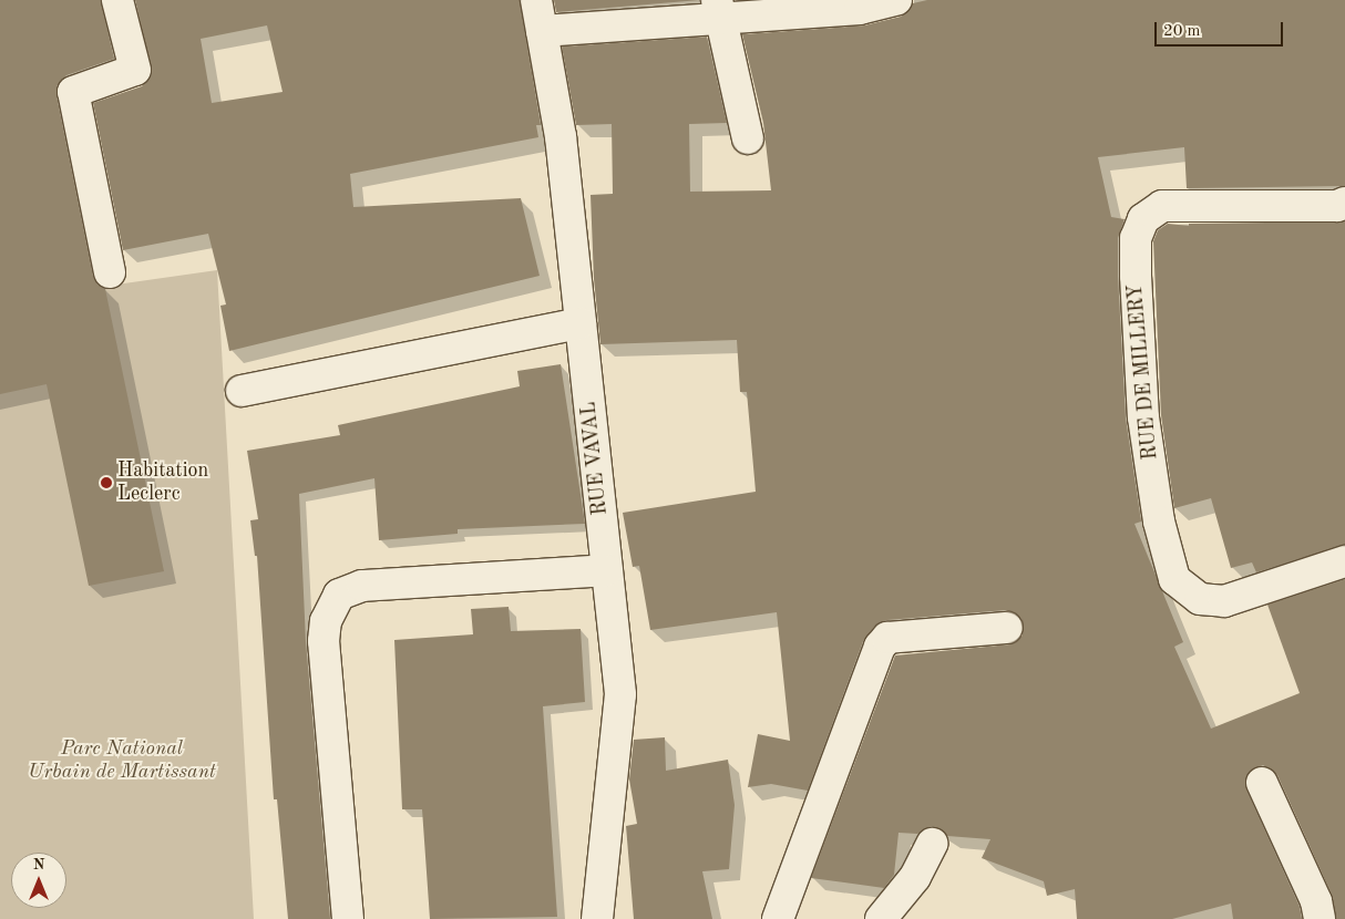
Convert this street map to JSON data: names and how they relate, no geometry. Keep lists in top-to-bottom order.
{
  "streets": {
    "street": ["RUE DE MILLERY", "RUE VAVAL"]
  },
  "parks": ["Parc National Urbain de Martissant"],
  "places": ["Habitation Leclerc"],
  "scale_bar": "20 m",
  "north": "top"
}
